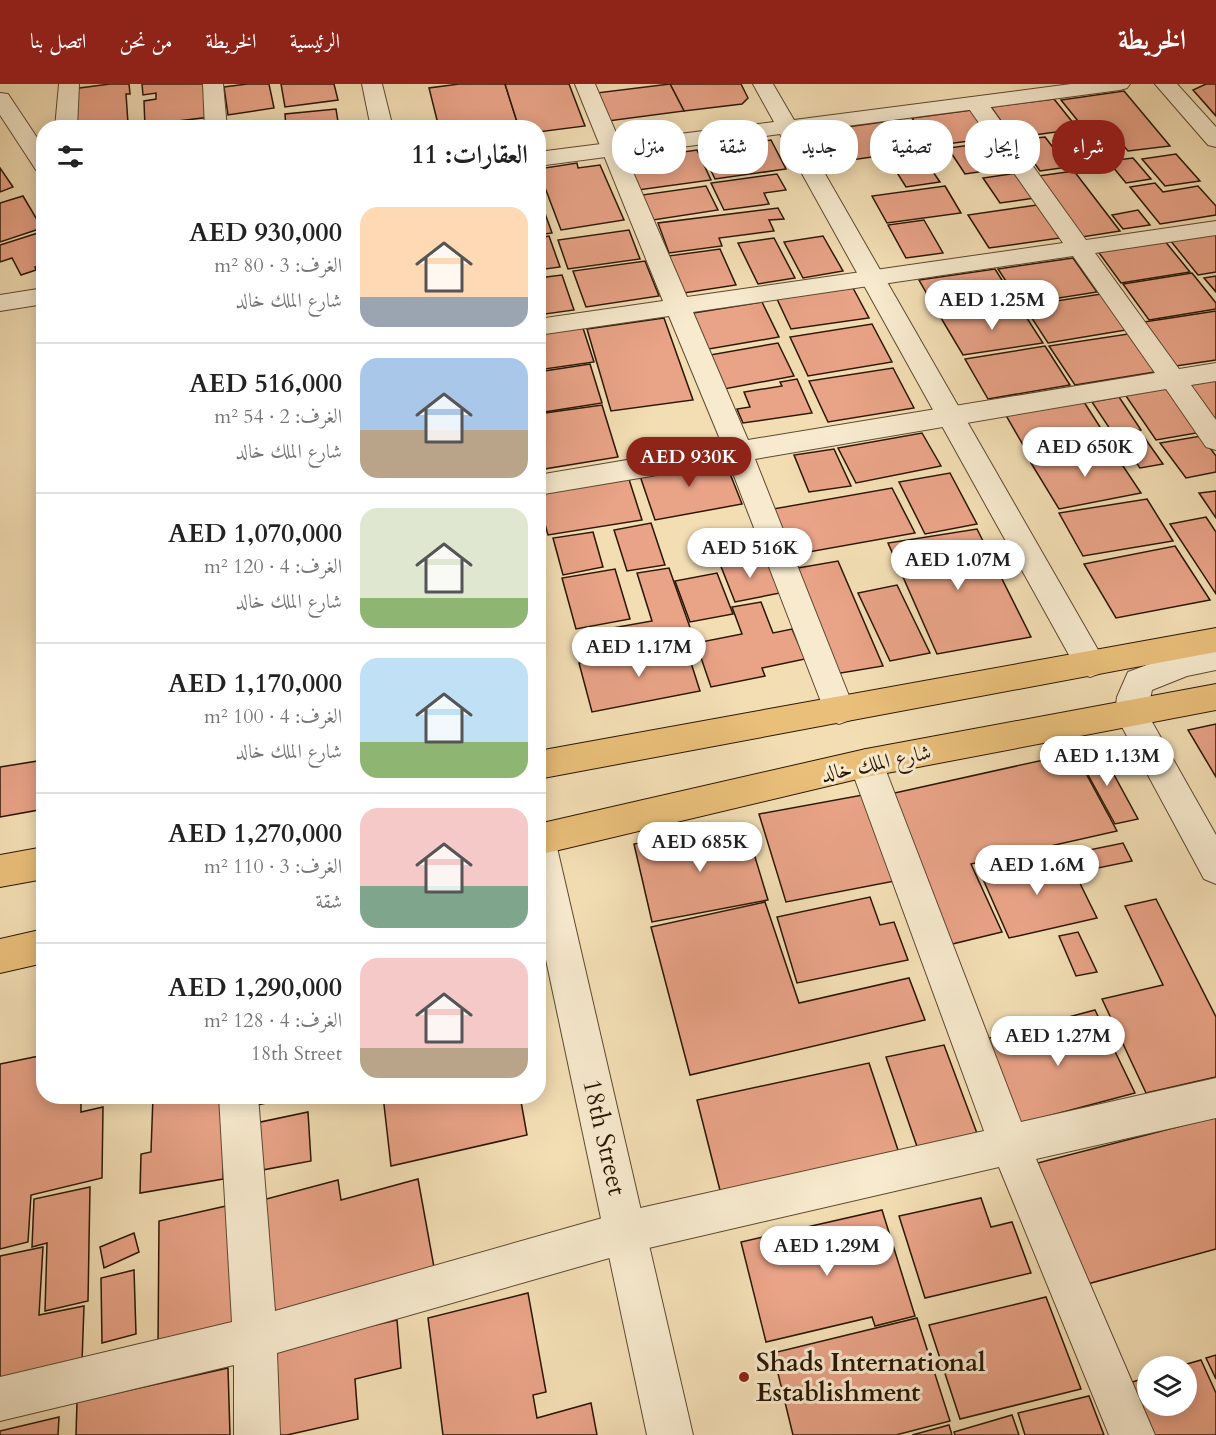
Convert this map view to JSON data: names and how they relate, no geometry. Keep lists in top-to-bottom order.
{
  "streets": {
    "main road": ["شارع الملك خالد"],
    "street": ["18th Street"]
  },
  "places": ["Shads International Establishment"],
  "page": {
    "header": "الخريطة",
    "nav": [
      "الرئيسية",
      "الخريطة",
      "من نحن",
      "اتصل بنا"
    ],
    "chip": [
      "شراء",
      "إيجار",
      "تصفية",
      "جديد",
      "شقة",
      "منزل"
    ],
    "heading": "العقارات: 11",
    "list": [
      {
        "name": "AED 930,000",
        "note": "الغرف: 3 · 80 m² · شارع الملك خالد"
      },
      {
        "name": "AED 516,000",
        "note": "الغرف: 2 · 54 m² · شارع الملك خالد"
      },
      {
        "name": "AED 1,070,000",
        "note": "الغرف: 4 · 120 m² · شارع الملك خالد"
      },
      {
        "name": "AED 1,170,000",
        "note": "الغرف: 4 · 100 m² · شارع الملك خالد"
      },
      {
        "name": "AED 1,270,000",
        "note": "الغرف: 3 · 110 m² · شقة"
      },
      {
        "name": "AED 1,290,000",
        "note": "الغرف: 4 · 128 m² · 18th Street"
      }
    ],
    "price": [
      "AED 1.25M",
      "AED 650K",
      "AED 930K",
      "AED 516K",
      "AED 1.07M",
      "AED 1.17M",
      "AED 1.13M",
      "AED 685K",
      "AED 1.6M",
      "AED 1.27M",
      "AED 1.29M"
    ]
  }
}
